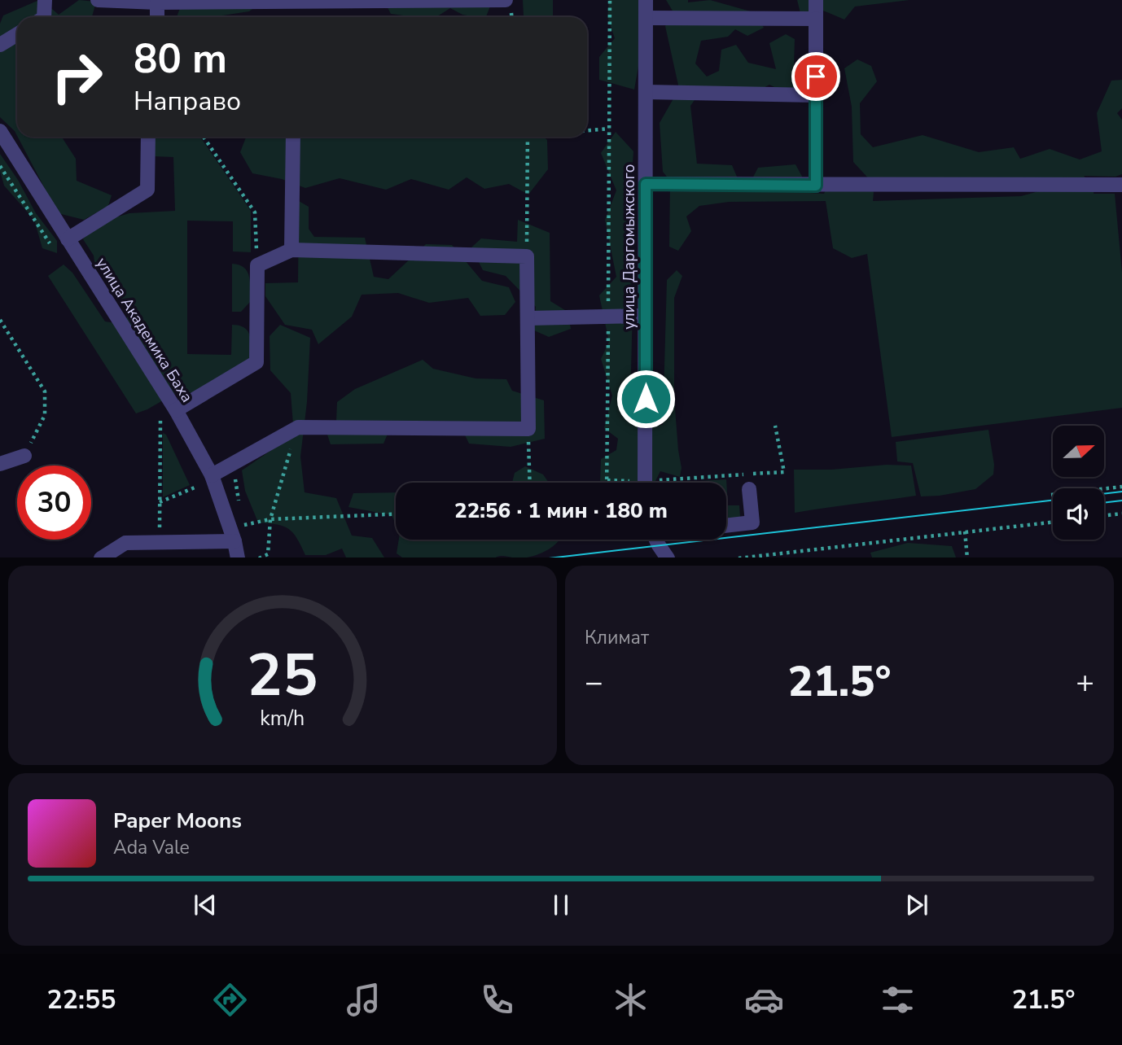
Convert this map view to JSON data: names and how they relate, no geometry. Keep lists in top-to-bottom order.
{
  "streets": {
    "street": ["улица Даргомыжского", "улица Академика Баха"]
  },
  "north": "right",
  "page": {
    "turn": ["80 m", "Направо"],
    "limit": "30",
    "trip": "22:56 · 1 мин · 180 m",
    "tile": "Климат",
    "heat": ["−", "21.5°", "+"],
    "song": ["Paper Moons", "Ada Vale"],
    "tabs": ["22:55", "21.5°"],
    "gauge": ["25", "km/h"]
  }
}
